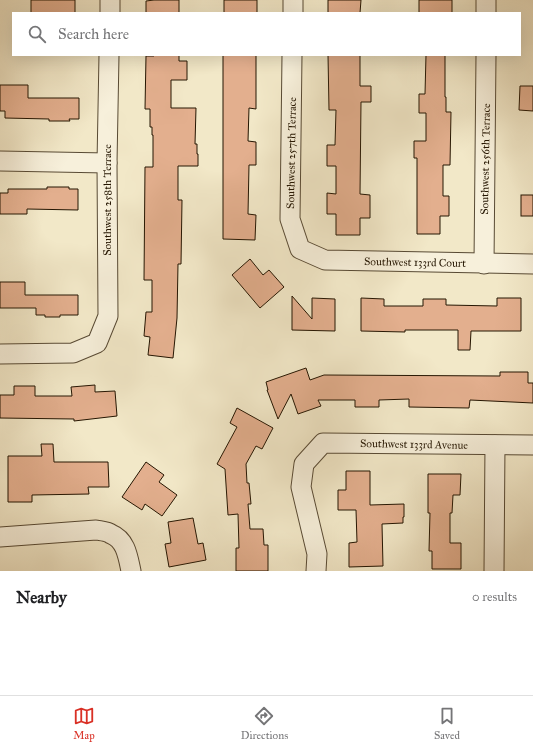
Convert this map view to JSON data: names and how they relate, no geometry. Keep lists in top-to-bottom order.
{
  "streets": {
    "street": [
      "Southwest 257th Terrace",
      "Southwest 256th Terrace",
      "Southwest 258th Terrace",
      "Southwest 133rd Court",
      "Southwest 133rd Avenue"
    ]
  },
  "crossings": [
    ["Southwest 257th Terrace", "Southwest 133rd Court"],
    ["Southwest 256th Terrace", "Southwest 133rd Court"]
  ],
  "page": {
    "search": "Search here",
    "heading": ["Nearby", "0 results"],
    "nav": ["Map", "Directions", "Saved"]
  }
}
